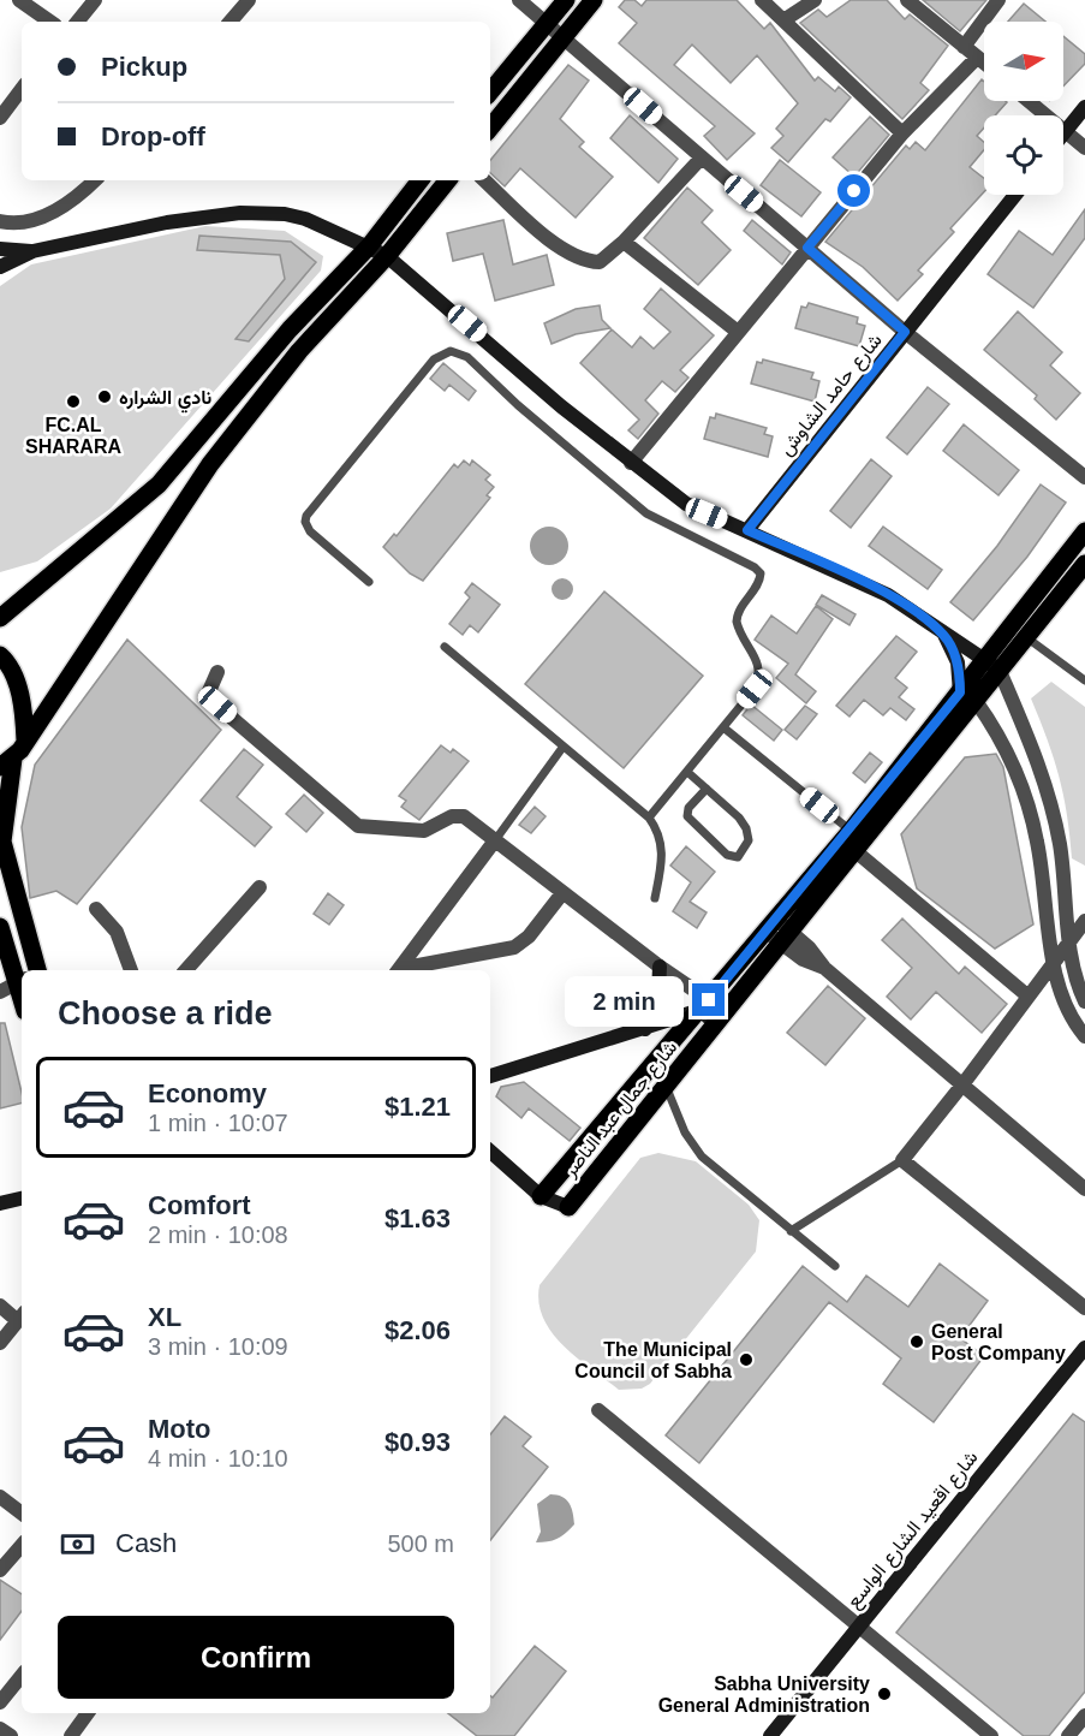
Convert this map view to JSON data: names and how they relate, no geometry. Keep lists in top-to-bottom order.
{
  "streets": {
    "main road": ["شارع جمال عبد الناصر"],
    "street": ["شارع حامد الشاوش", "شارع اقعيد الشارع الواسع"]
  },
  "places": [
    "نادي الشراره",
    "FC.AL SHARARA",
    "General Post Company",
    "The Municipal Council of Sabha",
    "Sabha University General Administration"
  ],
  "north": "right",
  "page": {
    "banner": ["Pickup", "Drop-off"],
    "heading": "Choose a ride",
    "bubble": "2 min",
    "list": [
      {
        "name": "Economy",
        "note": "1 min · 10:07",
        "value": "$1.21"
      },
      {
        "name": "Comfort",
        "note": "2 min · 10:08",
        "value": "$1.63"
      },
      {
        "name": "XL",
        "note": "3 min · 10:09",
        "value": "$2.06"
      },
      {
        "name": "Moto",
        "note": "4 min · 10:10",
        "value": "$0.93"
      }
    ],
    "pay": ["Cash", "500 m"],
    "buttons": "Confirm"
  }
}
